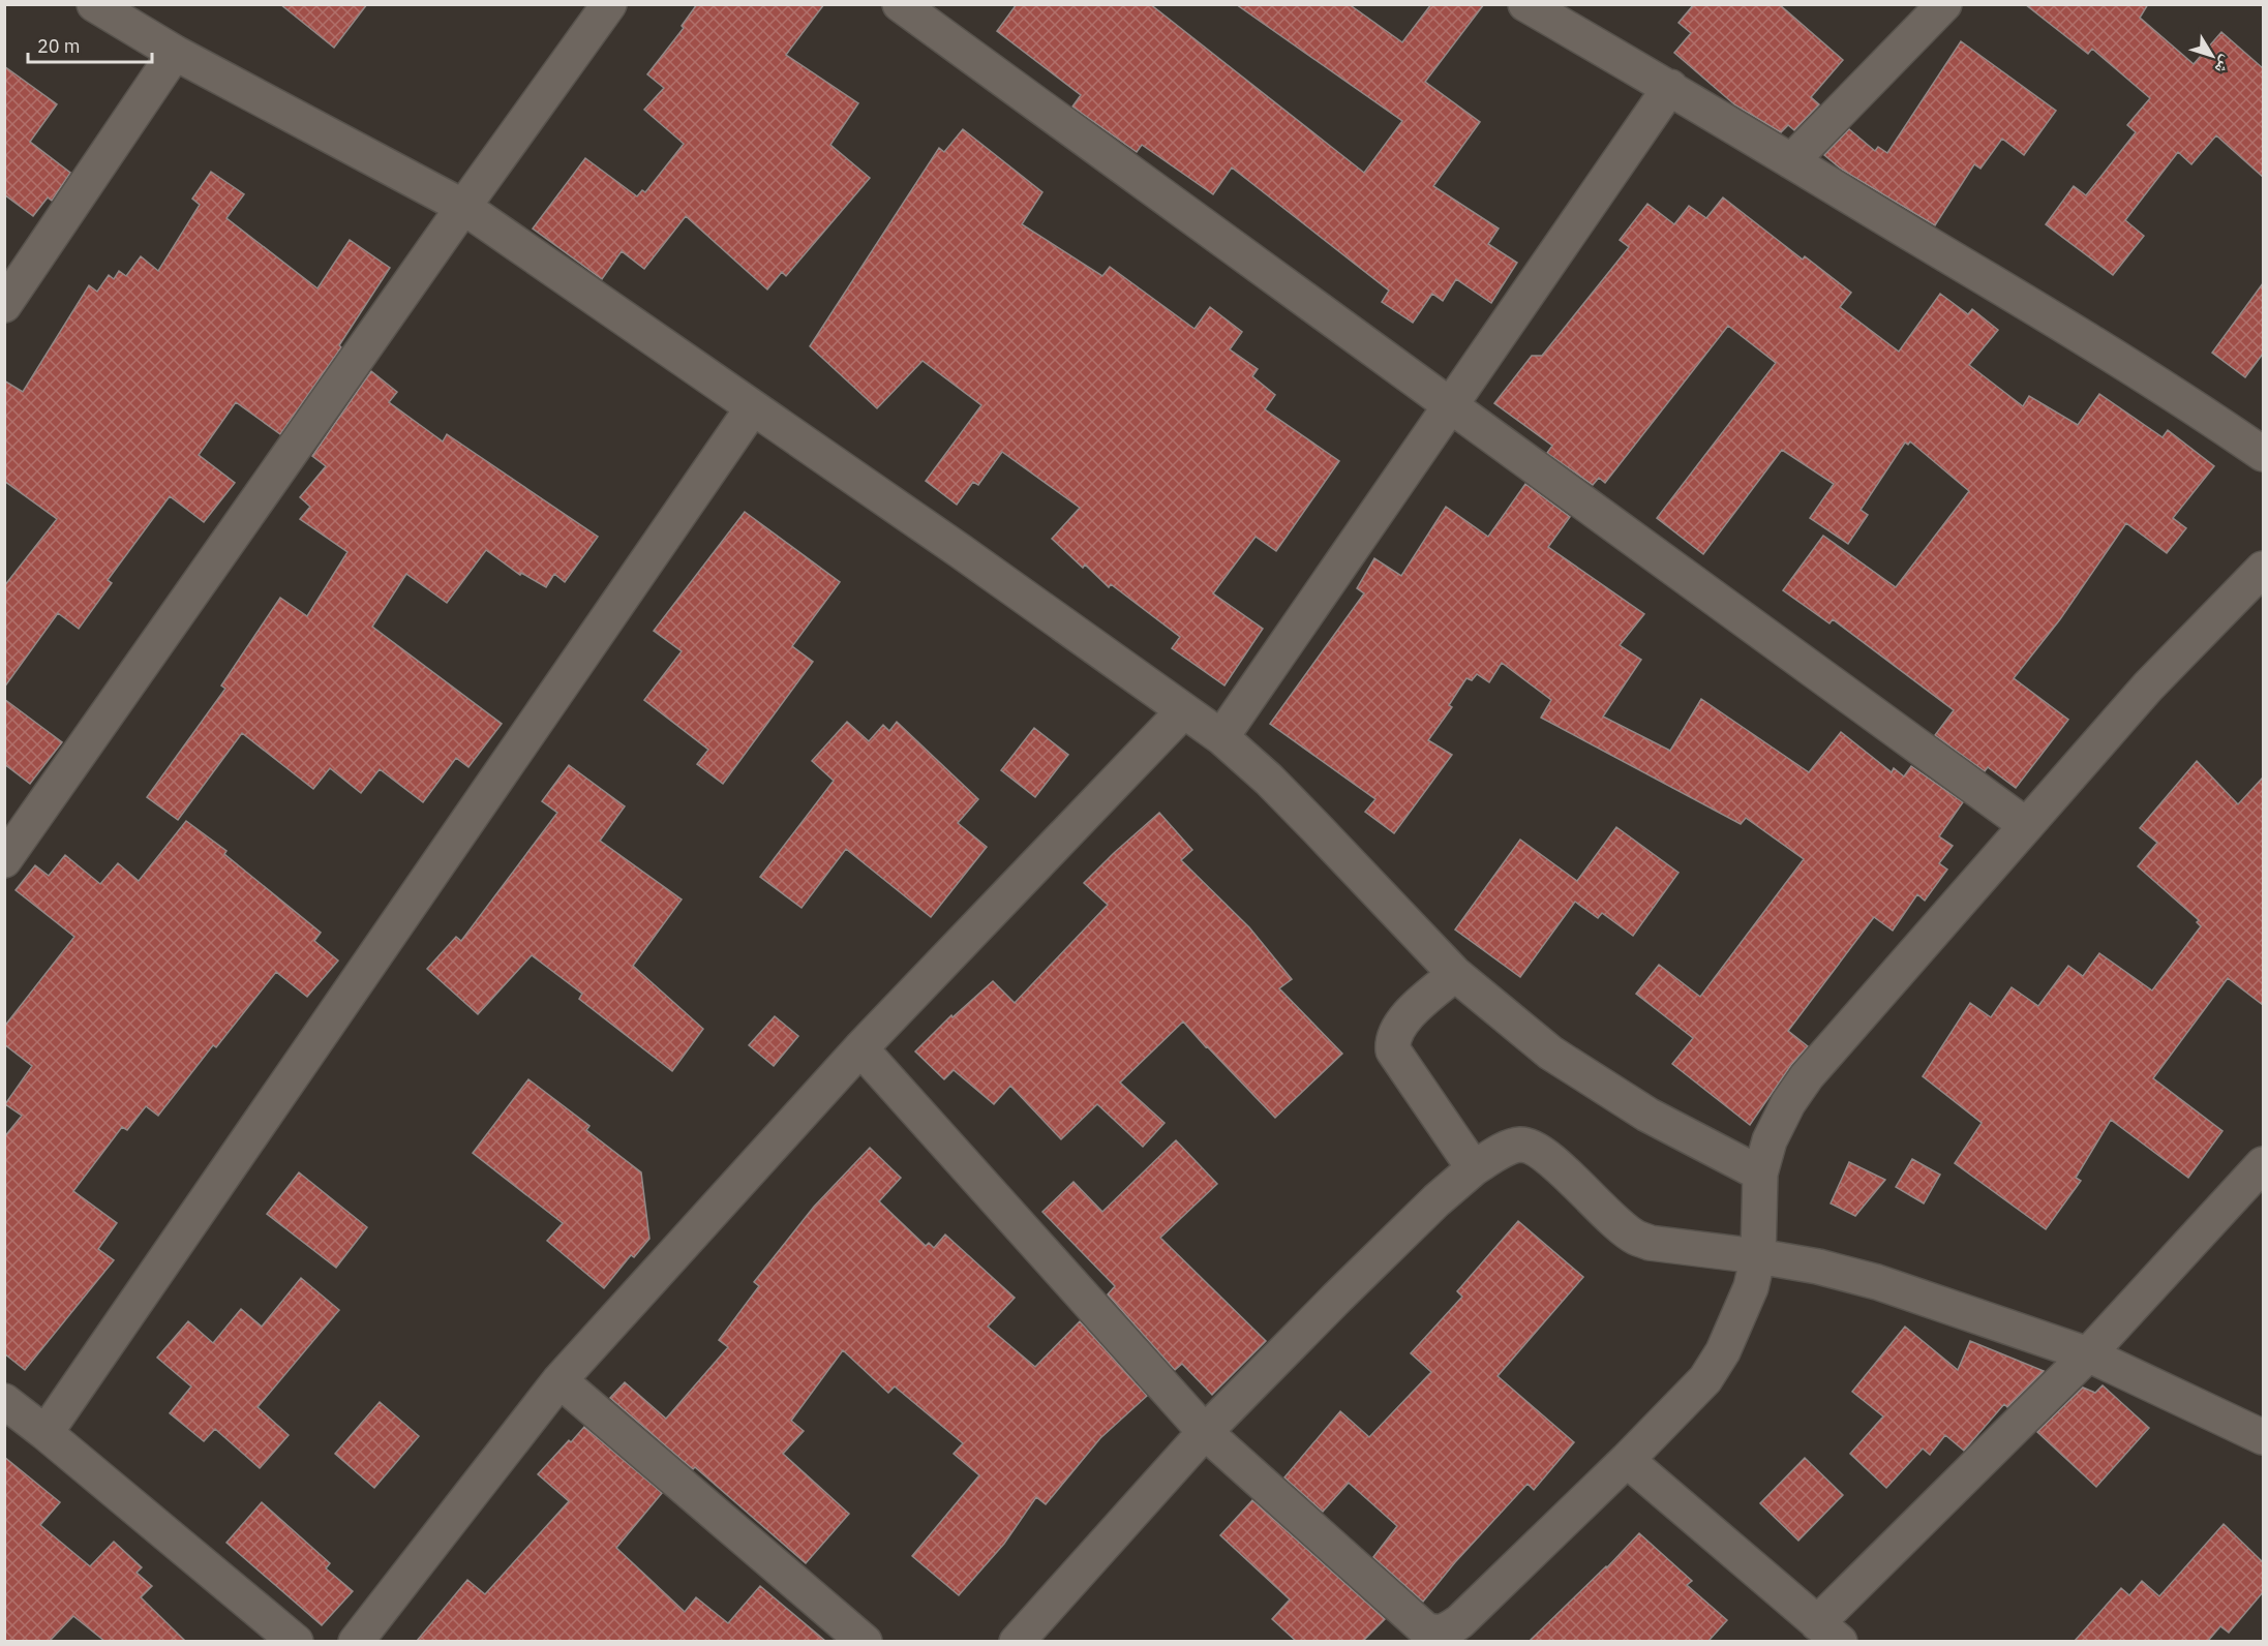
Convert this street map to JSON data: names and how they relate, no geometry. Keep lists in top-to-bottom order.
{
  "scale_bar": "20 m",
  "north": "bottom right"
}
